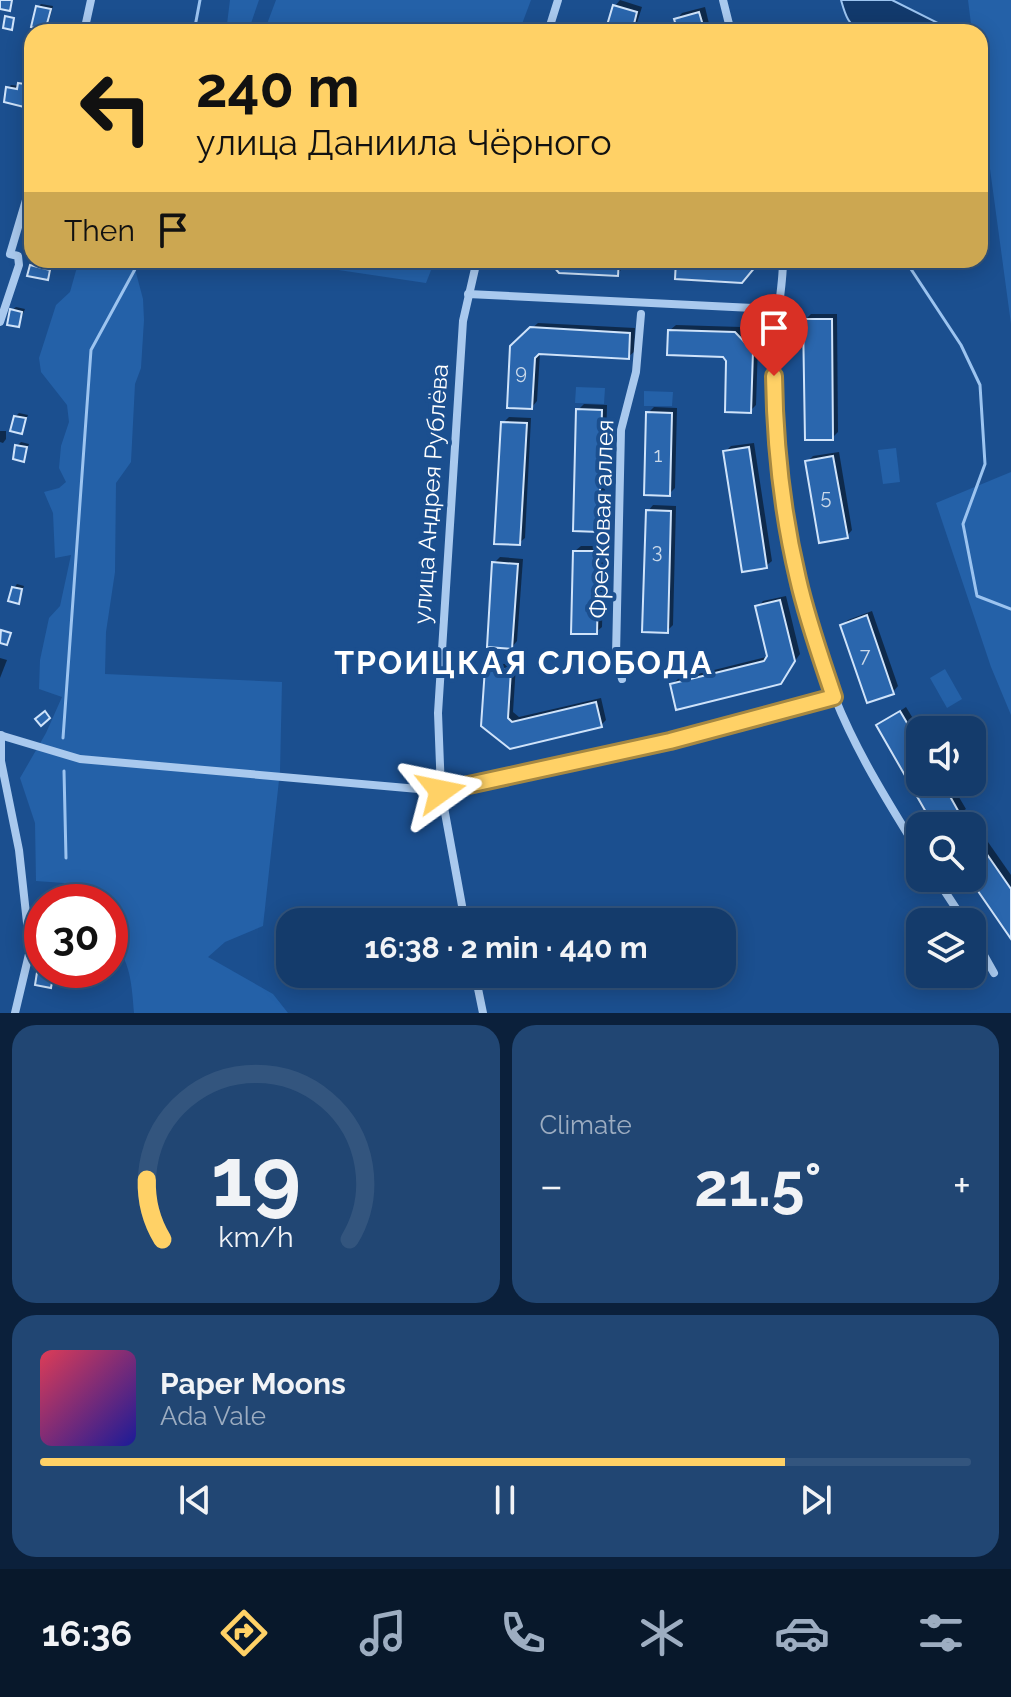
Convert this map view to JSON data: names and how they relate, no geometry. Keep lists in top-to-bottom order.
{
  "streets": {
    "street": ["улица Андрея Рублёва", "Фресковая аллея"]
  },
  "districts": ["ТРОИЦКАЯ СЛОБОДА"],
  "house_numbers": [
    "9",
    "1",
    "5",
    "3",
    "7"
  ],
  "page": {
    "turn": ["240 m", "улица Даниила Чёрного"],
    "then": "Then",
    "limit": "30",
    "trip": "16:38 · 2 min · 440 m",
    "tile": "Climate",
    "heat": ["−", "21.5°", "+"],
    "song": ["Paper Moons", "Ada Vale"],
    "tabs": "16:36",
    "gauge": ["19", "km/h"]
  }
}
